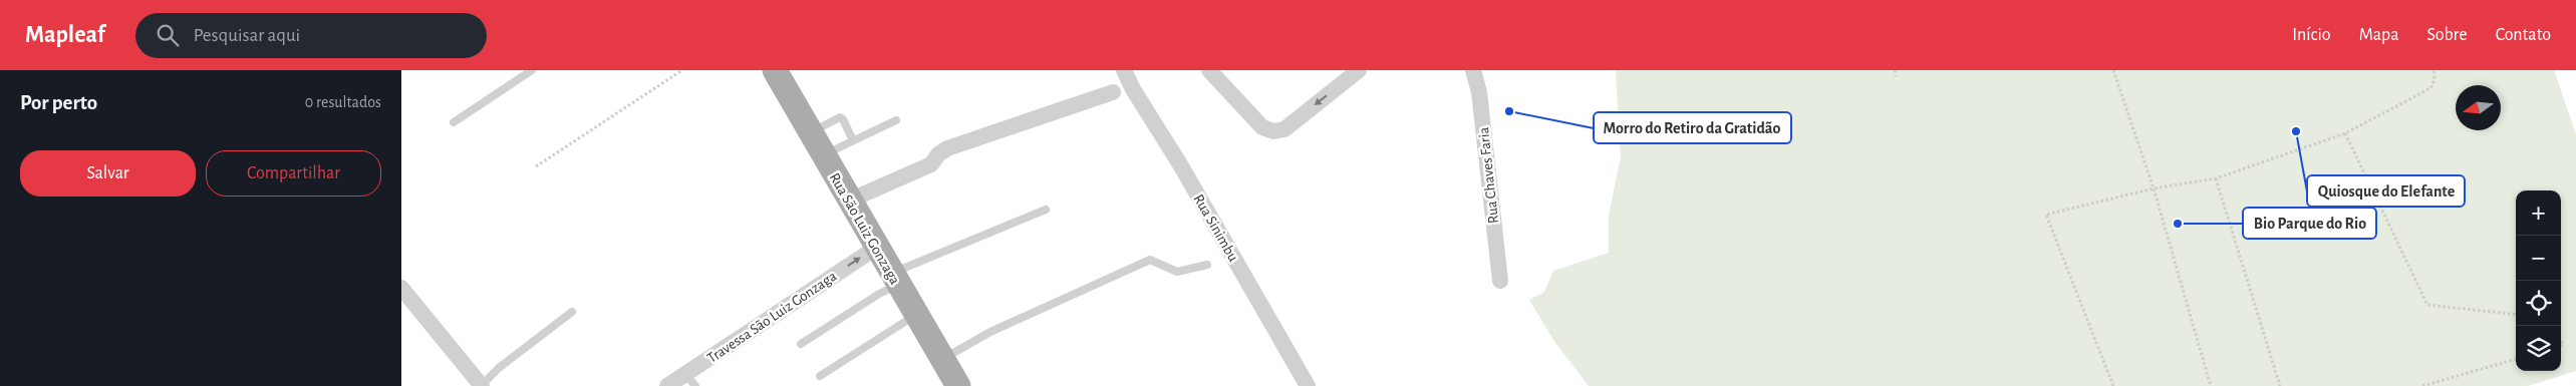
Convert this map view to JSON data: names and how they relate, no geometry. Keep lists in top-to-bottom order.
{
  "streets": {
    "main road": ["Rua São Luiz Gonzaga"],
    "street": ["Rua Chaves Faria", "Rua Sinimbu", "Travessa São Luiz Gonzaga"]
  },
  "crossings": [
    ["Rua São Luiz Gonzaga", "Travessa São Luiz Gonzaga"]
  ],
  "one_way": ["Travessa São Luiz Gonzaga"],
  "places": ["Morro do Retiro da Gratidão", "Quiosque do Elefante", "Bio Parque do Rio"],
  "north": "left",
  "page": {
    "header": "Mapleaf",
    "search": "Pesquisar aqui",
    "nav": [
      "Início",
      "Mapa",
      "Sobre",
      "Contato"
    ],
    "heading": ["Por perto", "0 resultados"],
    "buttons": ["Salvar", "Compartilhar"],
    "map_buttons": ["+", "−"]
  }
}
